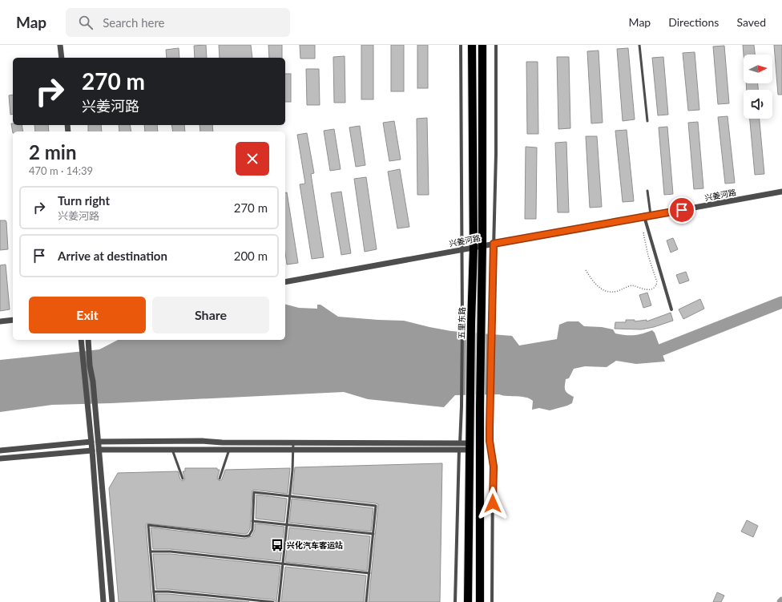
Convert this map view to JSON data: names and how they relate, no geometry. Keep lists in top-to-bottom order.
{
  "streets": {
    "main road": ["五里东路"],
    "street": ["兴姜河路"]
  },
  "crossings": [
    ["兴姜河路", "五里东路"]
  ],
  "places": {
    "bus stop": ["兴化汽车客运站"]
  },
  "north": "right",
  "page": {
    "header": "Map",
    "search": "Search here",
    "nav": ["Map", "Directions", "Saved"],
    "turn": ["270 m", "兴姜河路"],
    "heading": ["2 min", "470 m · 14:39"],
    "list": [
      {
        "name": "Turn right",
        "note": "兴姜河路",
        "value": "270 m"
      },
      {
        "name": "Arrive at destination",
        "value": "200 m"
      }
    ],
    "buttons": ["Exit", "Share"]
  }
}
